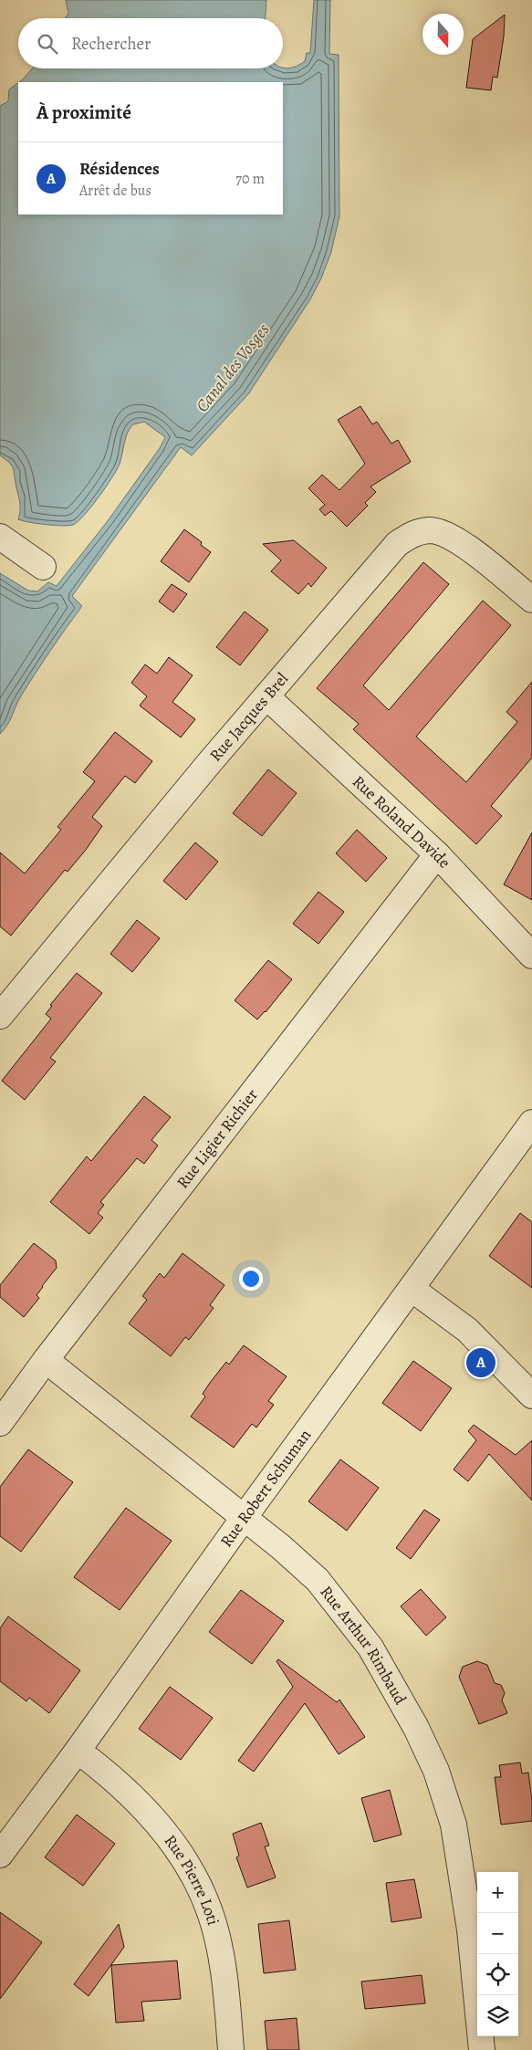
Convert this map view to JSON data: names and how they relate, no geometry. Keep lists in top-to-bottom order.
{
  "streets": {
    "street": [
      "Rue Jacques Brel",
      "Rue Roland Davide",
      "Rue Ligier Richier",
      "Rue Robert Schuman",
      "Rue Arthur Rimbaud",
      "Rue Pierre Loti"
    ]
  },
  "crossings": [
    ["Rue Jacques Brel", "Rue Roland Davide"],
    ["Rue Roland Davide", "Rue Ligier Richier"],
    ["Rue Ligier Richier", "Rue Arthur Rimbaud"],
    ["Rue Robert Schuman", "Rue Arthur Rimbaud"],
    ["Rue Robert Schuman", "Rue Pierre Loti"]
  ],
  "water": ["Canal des Vosges"],
  "north": "bottom",
  "page": {
    "search": "Rechercher",
    "heading": "À proximité",
    "list": [
      {
        "mark": "A",
        "name": "Résidences",
        "note": "Arrêt de bus",
        "value": "70 m"
      }
    ],
    "pins": "A",
    "map_buttons": ["+", "−"]
  }
}
